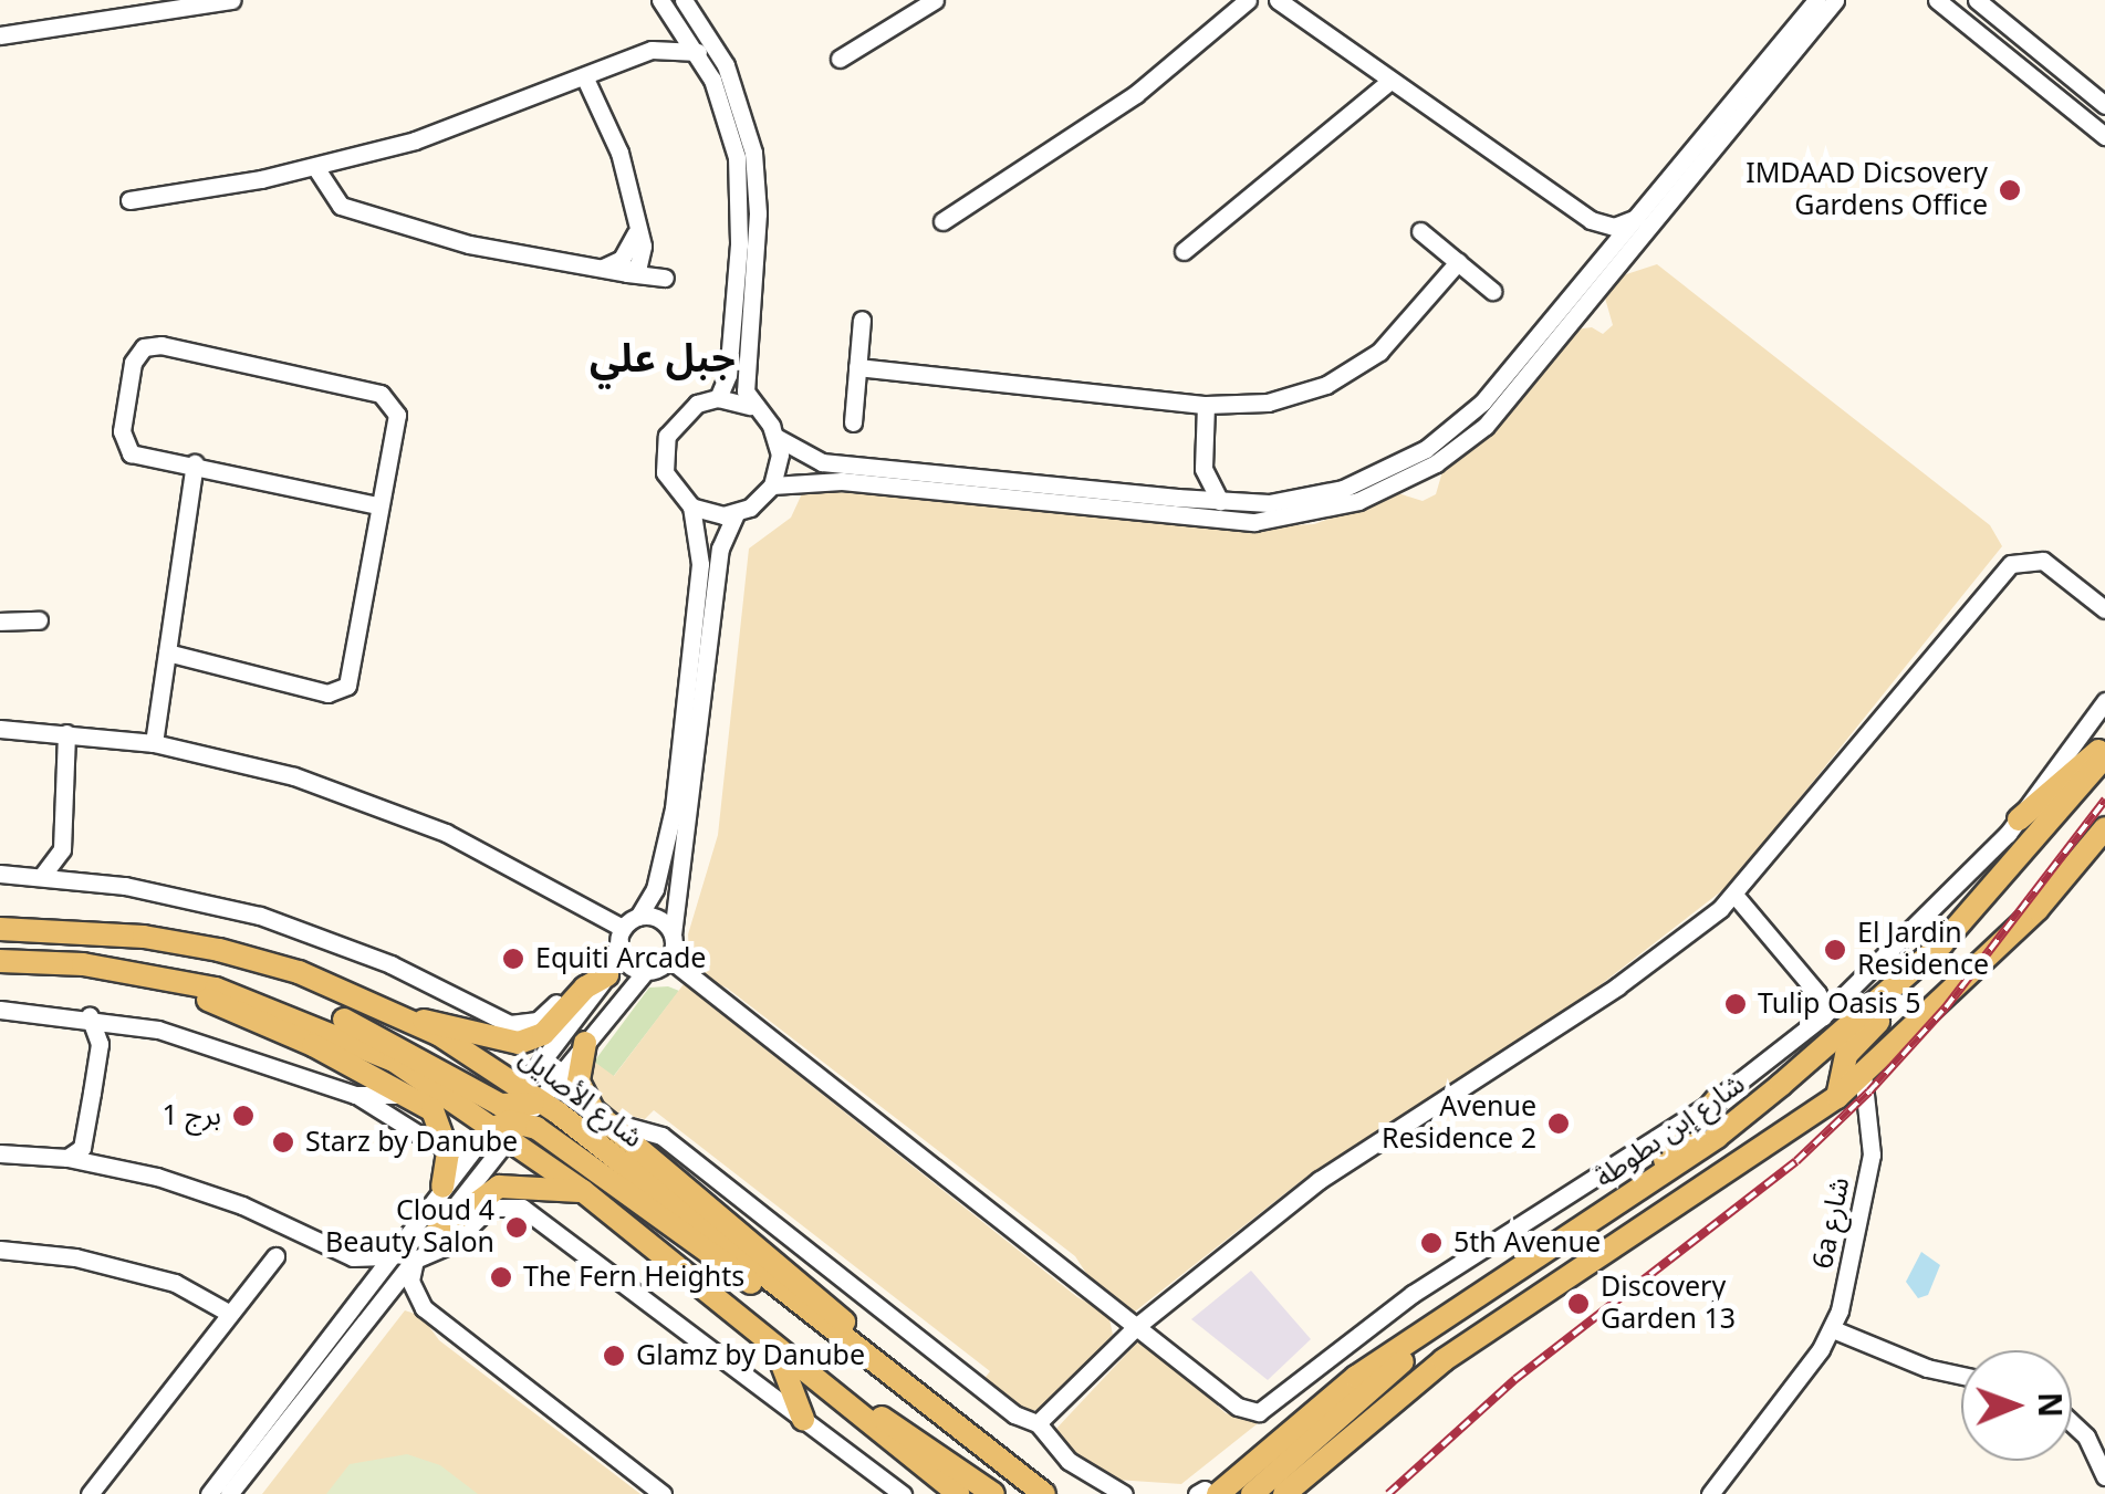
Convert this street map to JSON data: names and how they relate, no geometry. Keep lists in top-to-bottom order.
{
  "streets": {
    "main road": ["شارع الأصايل", "شارع إبن بطوطة"],
    "street": ["6a شارع"]
  },
  "districts": ["جبل علي"],
  "places": [
    "IMDAAD Dicsovery Gardens Office",
    "El Jardin Residence",
    "Equiti Arcade",
    "Tulip Oasis 5",
    "برج 1",
    "Avenue Residence 2",
    "Starz by Danube",
    "Cloud 4 Beauty Salon",
    "5th Avenue",
    "The Fern Heights",
    "Discovery Garden 13",
    "Glamz by Danube"
  ],
  "north": "right"
}
